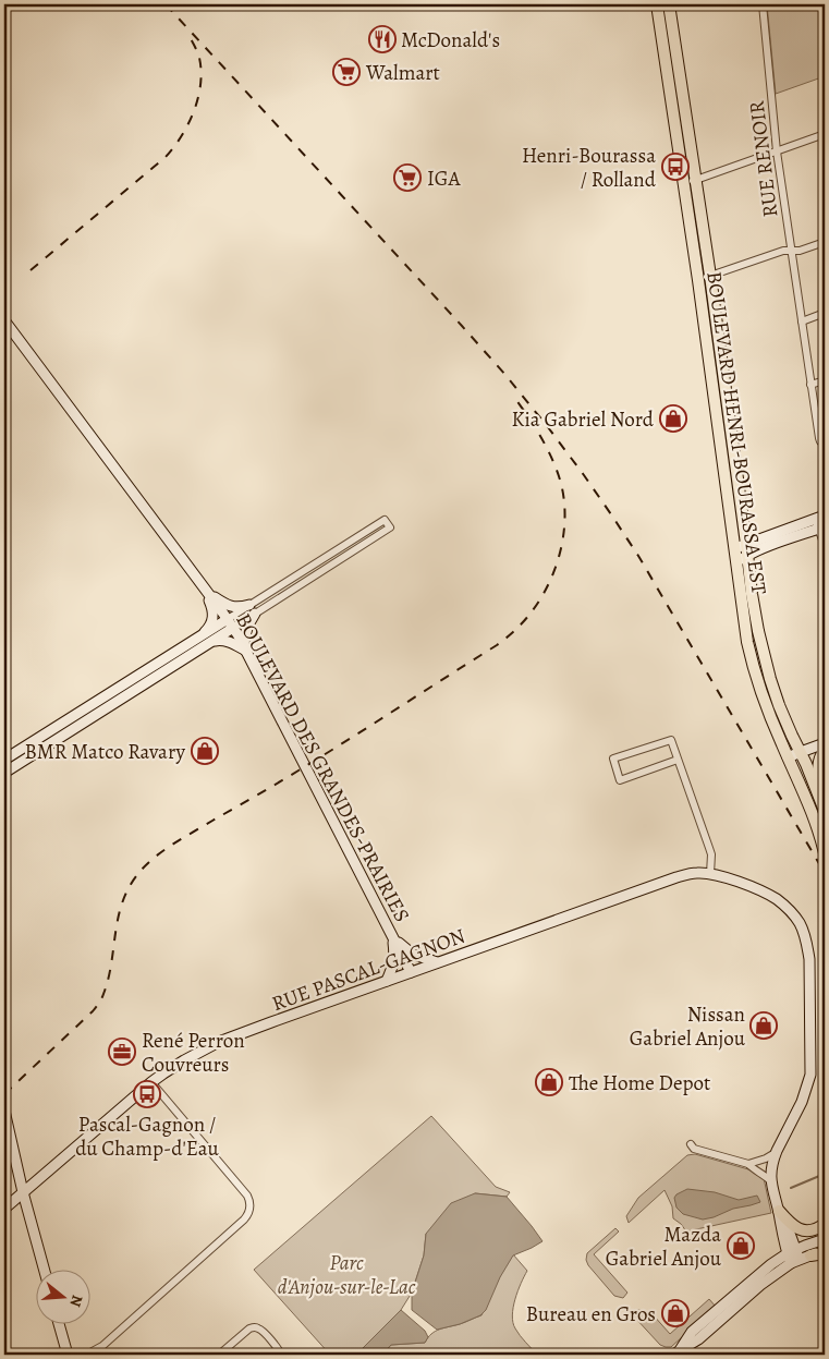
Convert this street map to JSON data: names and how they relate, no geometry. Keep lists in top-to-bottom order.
{
  "streets": {
    "main road": ["BOULEVARD HENRI-BOURASSA EST", "BOULEVARD DES GRANDES-PRAIRIES", "RUE PASCAL-GAGNON"],
    "street": ["RUE RENOIR"]
  },
  "crossings": [
    ["BOULEVARD DES GRANDES-PRAIRIES", "RUE PASCAL-GAGNON"]
  ],
  "parks": ["Parc d'Anjou-sur-le-Lac"],
  "places": {
    "restaurant": ["McDonald's"],
    "supermarket": ["Walmart", "IGA"],
    "bus stop": ["Henri-Bourassa / Rolland", "Pascal-Gagnon / du Champ-d'Eau"],
    "shop": [
      "Kia Gabriel Nord",
      "BMR Matco Ravary",
      "Nissan Gabriel Anjou",
      "The Home Depot",
      "Mazda Gabriel Anjou",
      "Bureau en Gros"
    ],
    "office": ["René Perron Couvreurs"]
  },
  "north": "right"
}
